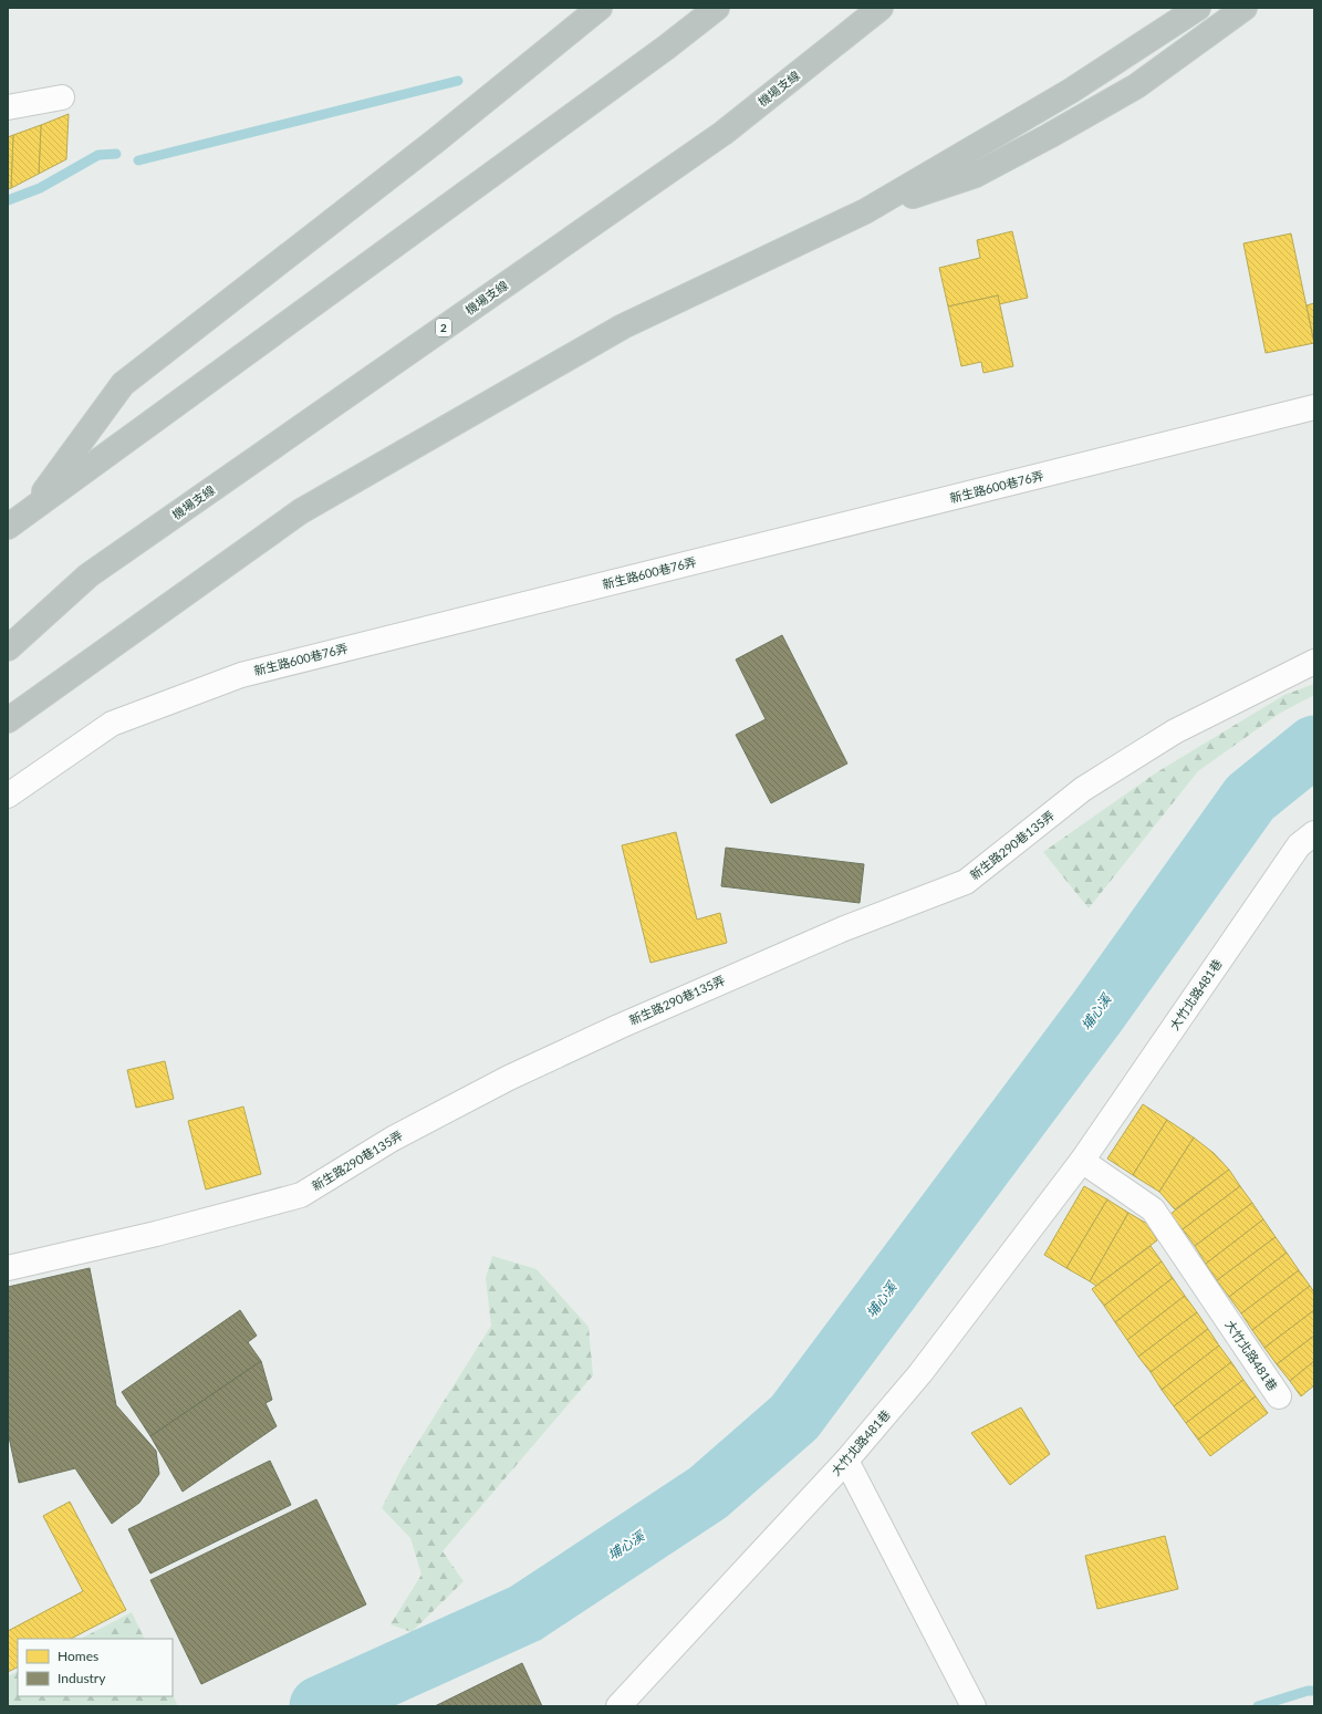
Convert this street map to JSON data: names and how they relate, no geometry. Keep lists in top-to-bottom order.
{
  "streets": {
    "highway": ["機場支線", "2"],
    "lane": ["新生路600巷76弄", "新生路290巷135弄", "大竹北路481巷"]
  },
  "water": ["埔心溪"],
  "legend": ["Homes", "Industry"]
}
